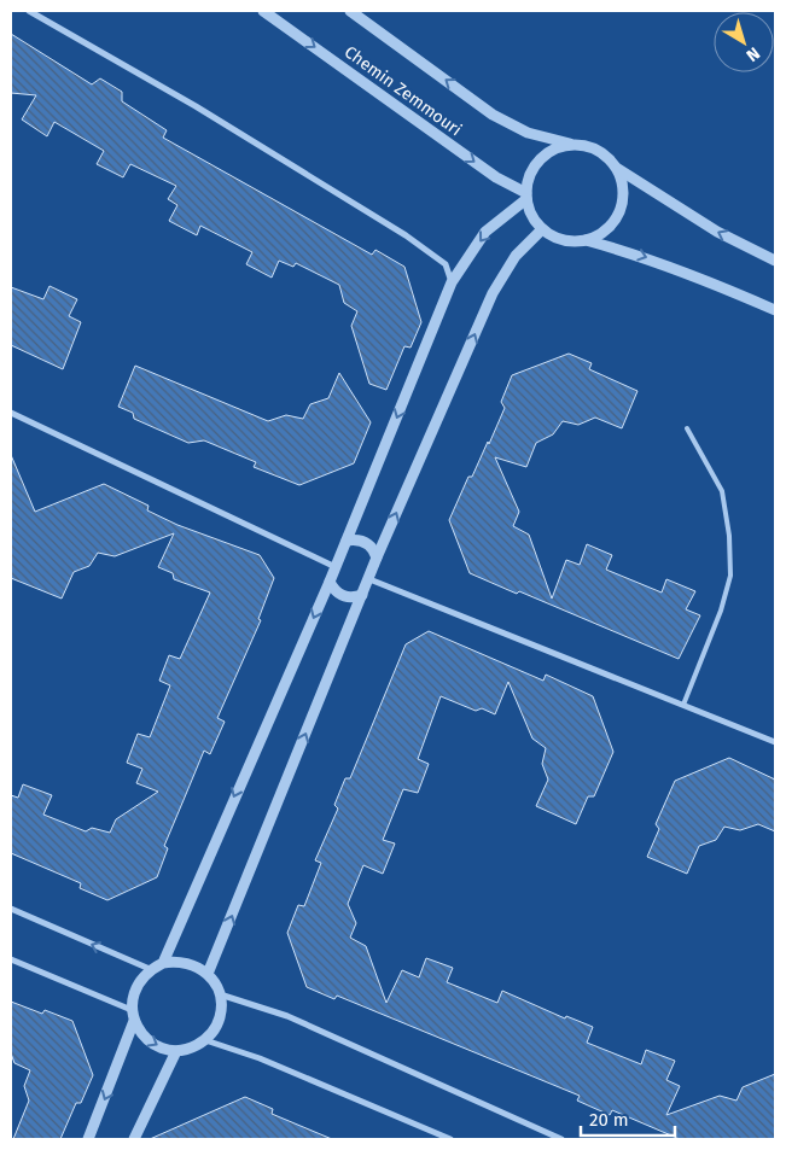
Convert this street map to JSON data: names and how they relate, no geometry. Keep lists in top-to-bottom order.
{
  "streets": {
    "street": ["Chemin Zemmouri"]
  },
  "scale_bar": "20 m",
  "north": "bottom right"
}
